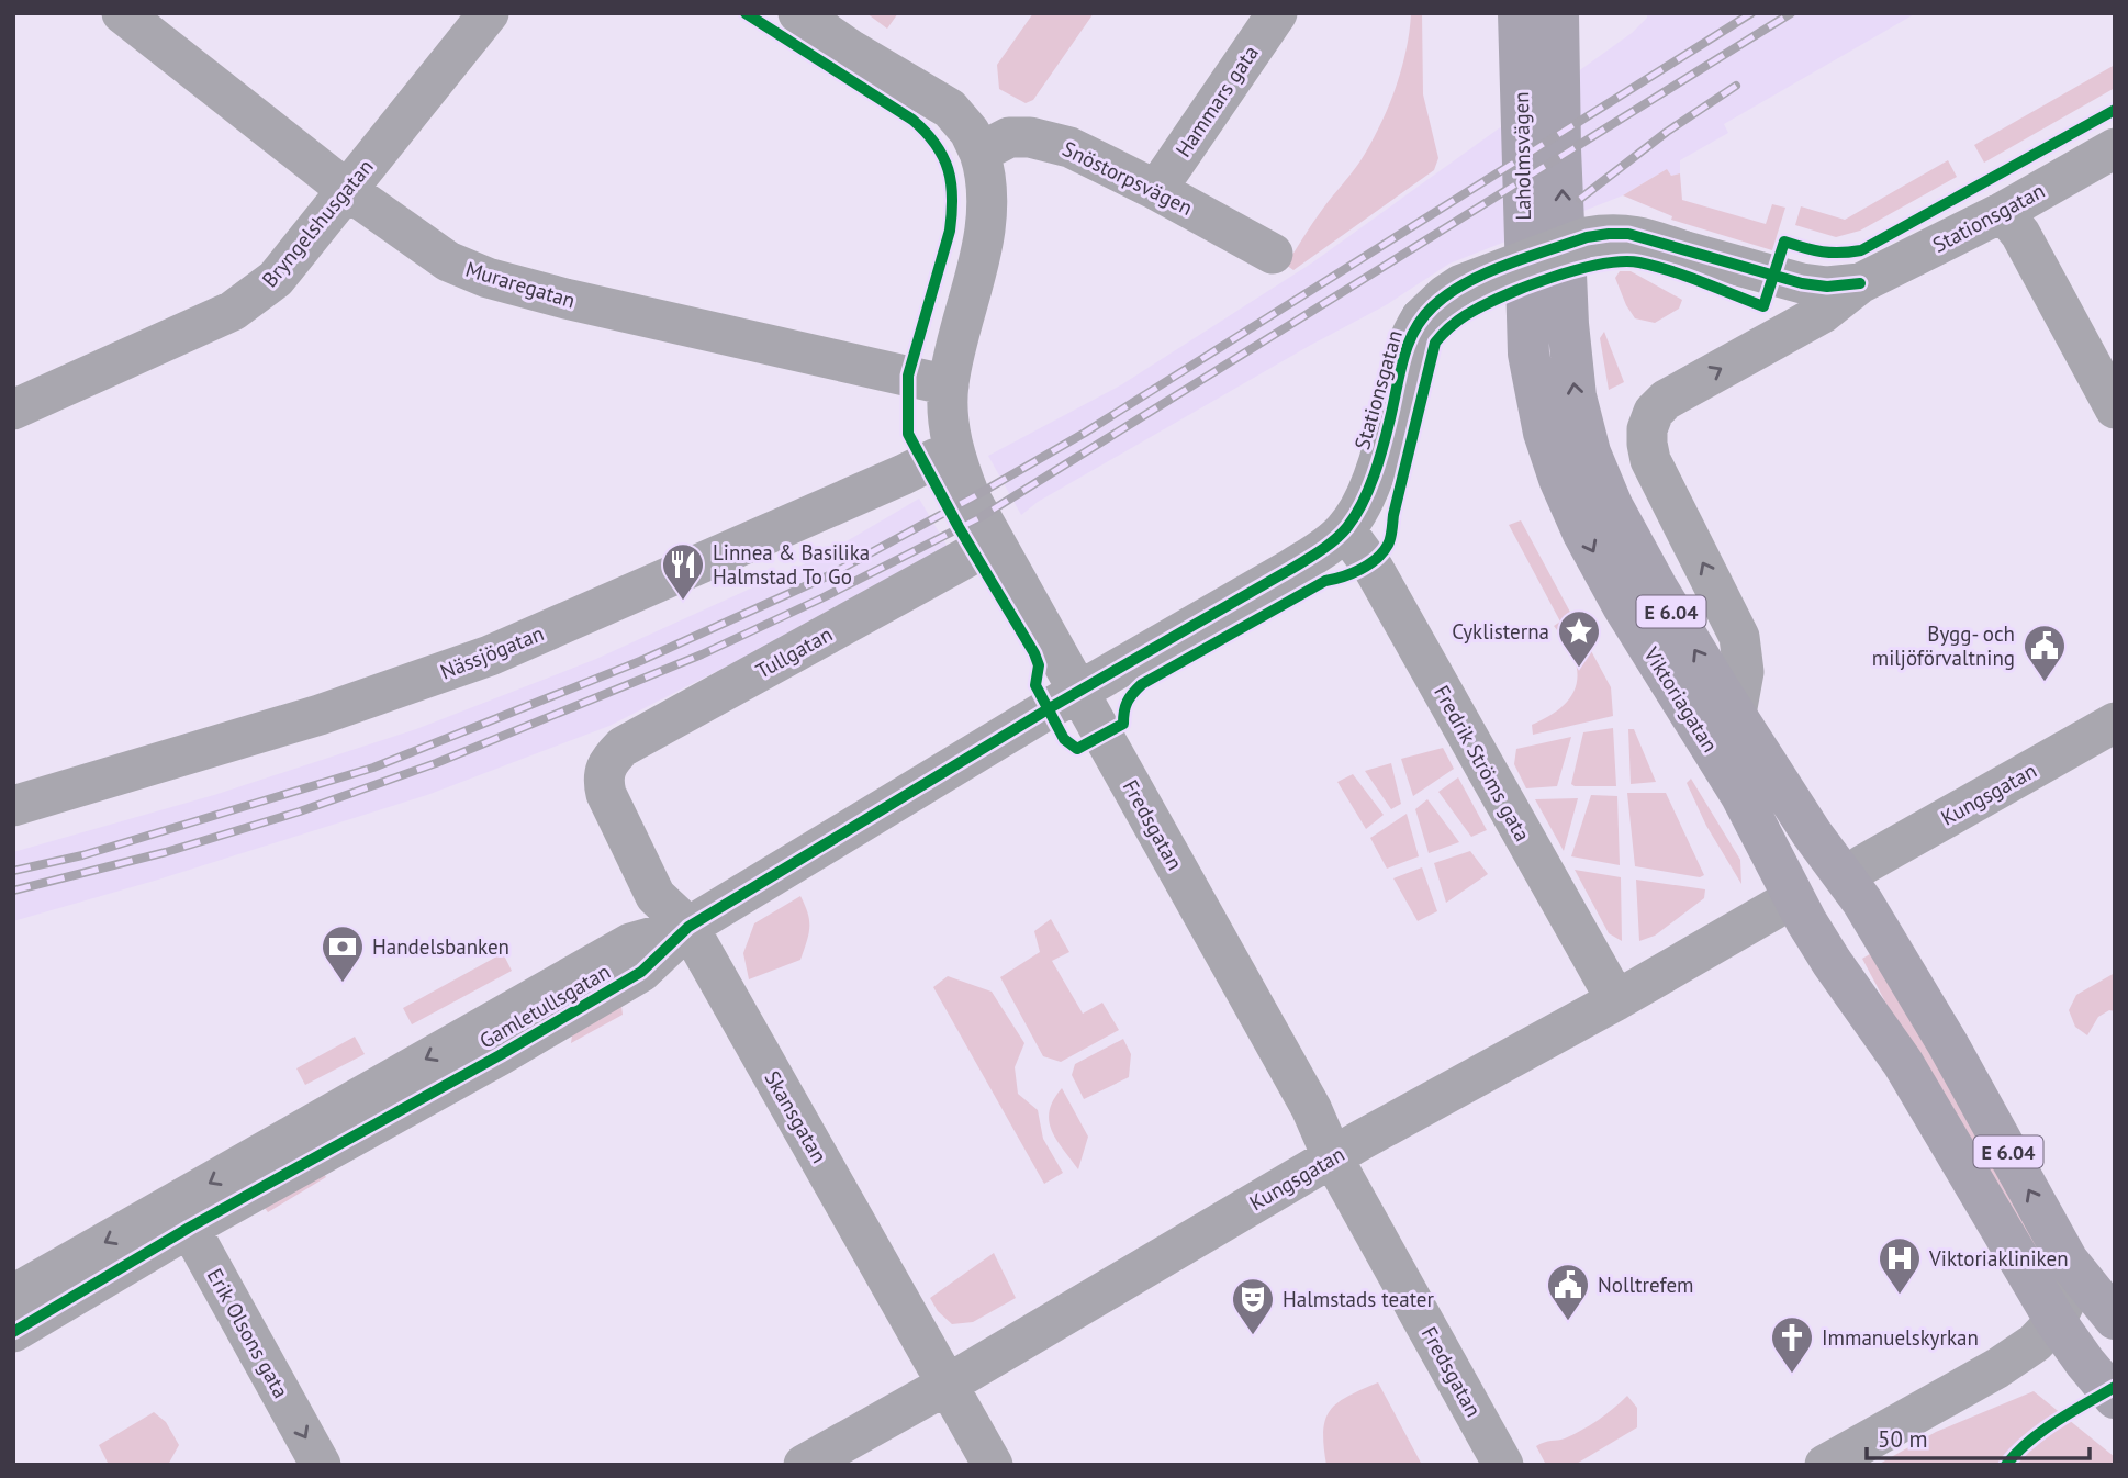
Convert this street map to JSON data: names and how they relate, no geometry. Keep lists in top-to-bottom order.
{
  "streets": {
    "highway": ["Laholmsvägen", "E 6.04", "Viktoriagatan"],
    "street": [
      "Hammars gata",
      "Snöstorpsvägen",
      "Stationsgatan",
      "Bryngelshusgatan",
      "Muraregatan",
      "Nässjögatan",
      "Tullgatan",
      "Fredrik Ströms gata",
      "Kungsgatan",
      "Fredsgatan",
      "Gamletullsgatan",
      "Skansgatan",
      "Erik Olsons gata"
    ]
  },
  "crossings": [
    ["Hammars gata", "Snöstorpsvägen"],
    ["Laholmsvägen", "Viktoriagatan"],
    ["Snöstorpsvägen", "Fredsgatan"],
    ["Stationsgatan", "Viktoriagatan"],
    ["Stationsgatan", "Fredrik Ströms gata"],
    ["Stationsgatan", "Fredsgatan"],
    ["Stationsgatan", "Gamletullsgatan"],
    ["Bryngelshusgatan", "Muraregatan"],
    ["Muraregatan", "Fredsgatan"],
    ["Nässjögatan", "Fredsgatan"],
    ["Tullgatan", "Fredsgatan"],
    ["Tullgatan", "Skansgatan"],
    ["Viktoriagatan", "Kungsgatan"],
    ["Fredrik Ströms gata", "Kungsgatan"],
    ["Kungsgatan", "Fredsgatan"],
    ["Kungsgatan", "Skansgatan"],
    ["Fredsgatan", "Gamletullsgatan"],
    ["Gamletullsgatan", "Skansgatan"],
    ["Gamletullsgatan", "Erik Olsons gata"]
  ],
  "one_way": ["Erik Olsons gata"],
  "places": {
    "restaurant": ["Linnea & Basilika Halmstad To Go"],
    "place": ["Cyklisterna"],
    "public building": ["Bygg- och miljöförvaltning", "Nolltrefem"],
    "bank": ["Handelsbanken"],
    "hospital": ["Viktoriakliniken"],
    "theatre": ["Halmstads teater"],
    "church": ["Immanuelskyrkan"]
  },
  "scale_bar": "50 m"
}
